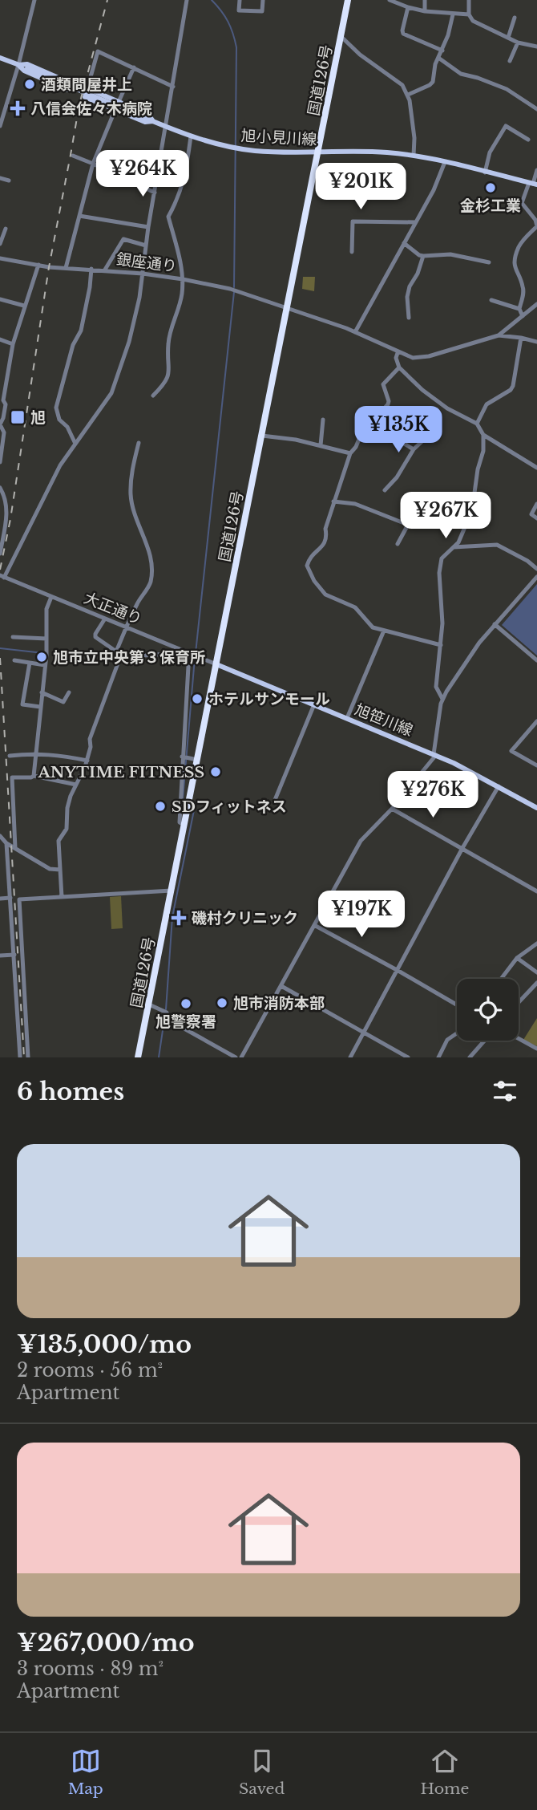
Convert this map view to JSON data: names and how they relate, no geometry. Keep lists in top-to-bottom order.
{
  "streets": {
    "highway": ["国道126号"],
    "main road": ["旭小見川線", "旭笹川線"],
    "street": ["銀座通り", "大正通り"]
  },
  "crossings": [
    ["国道126号", "旭小見川線"],
    ["国道126号", "銀座通り"],
    ["国道126号", "大正通り"],
    ["国道126号", "旭笹川線"],
    ["大正通り", "旭笹川線"]
  ],
  "places": {
    "other": [
      "酒類問屋井上",
      "金杉工業",
      "旭市立中央第３保育所",
      "ホテルサンモール",
      "ANYTIME FITNESS",
      "SDフィットネス",
      "旭市消防本部",
      "旭警察署"
    ],
    "health": ["八信会佐々木病院", "磯村クリニック"],
    "transit": ["旭"]
  },
  "page": {
    "price": [
      "¥264K",
      "¥201K",
      "¥135K",
      "¥267K",
      "¥276K",
      "¥197K"
    ],
    "heading": "6 homes",
    "list": [
      {
        "name": "¥135,000/mo",
        "note": "2 rooms · 56 m² · Apartment"
      },
      {
        "name": "¥267,000/mo",
        "note": "3 rooms · 89 m² · Apartment"
      }
    ],
    "tabs": ["Map", "Saved", "Home"]
  }
}
